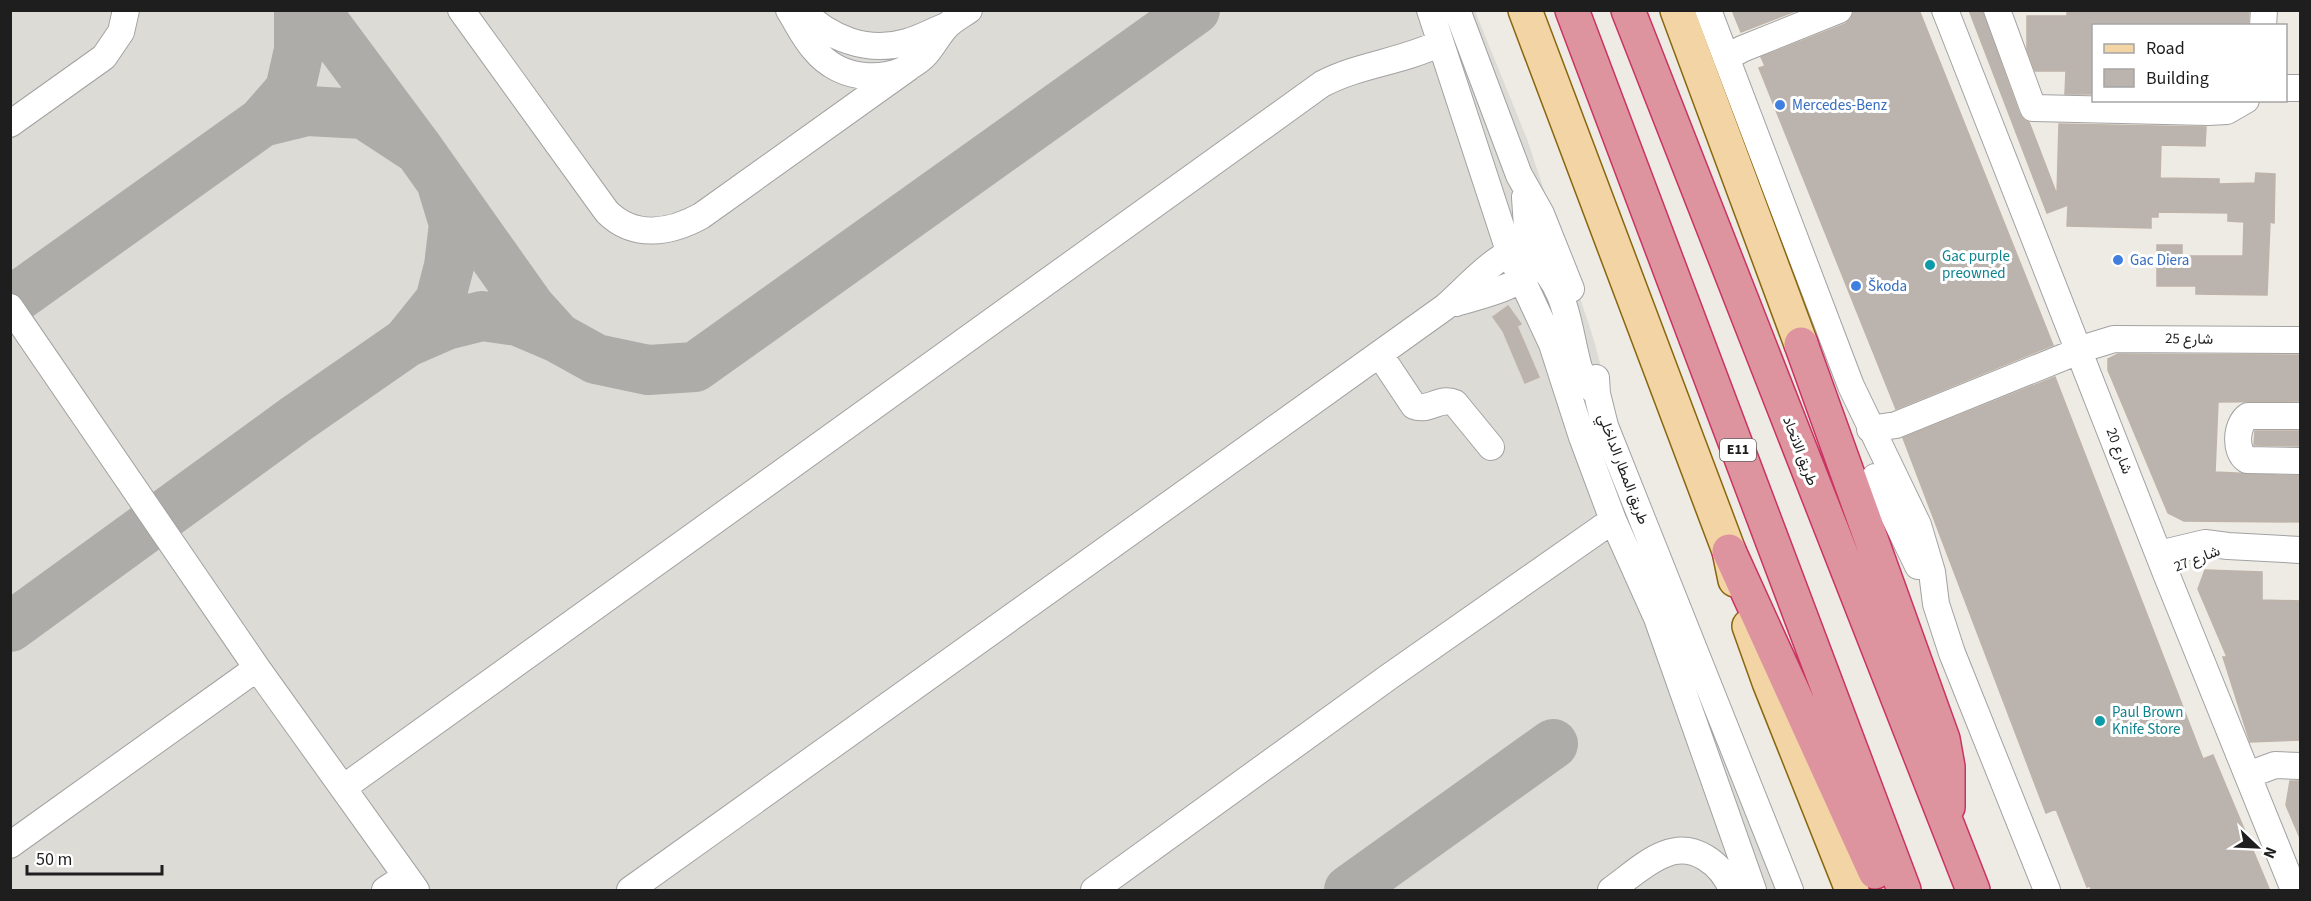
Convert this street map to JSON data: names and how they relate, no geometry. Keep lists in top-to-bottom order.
{
  "streets": {
    "highway": ["E11", "طريق الاتحاد"],
    "street": [
      "شارع 25",
      "شارع 20",
      "طريق المطار الداخلي",
      "شارع 27"
    ]
  },
  "crossings": [
    ["شارع 25", "شارع 20"],
    ["شارع 20", "شارع 27"]
  ],
  "places": [
    "Mercedes-Benz",
    "Gac Diera",
    "Gac purple preowned",
    "Škoda",
    "Paul Brown Knife Store"
  ],
  "legend": ["Road", "Building"],
  "scale_bar": "50 m",
  "north": "bottom right"
}
